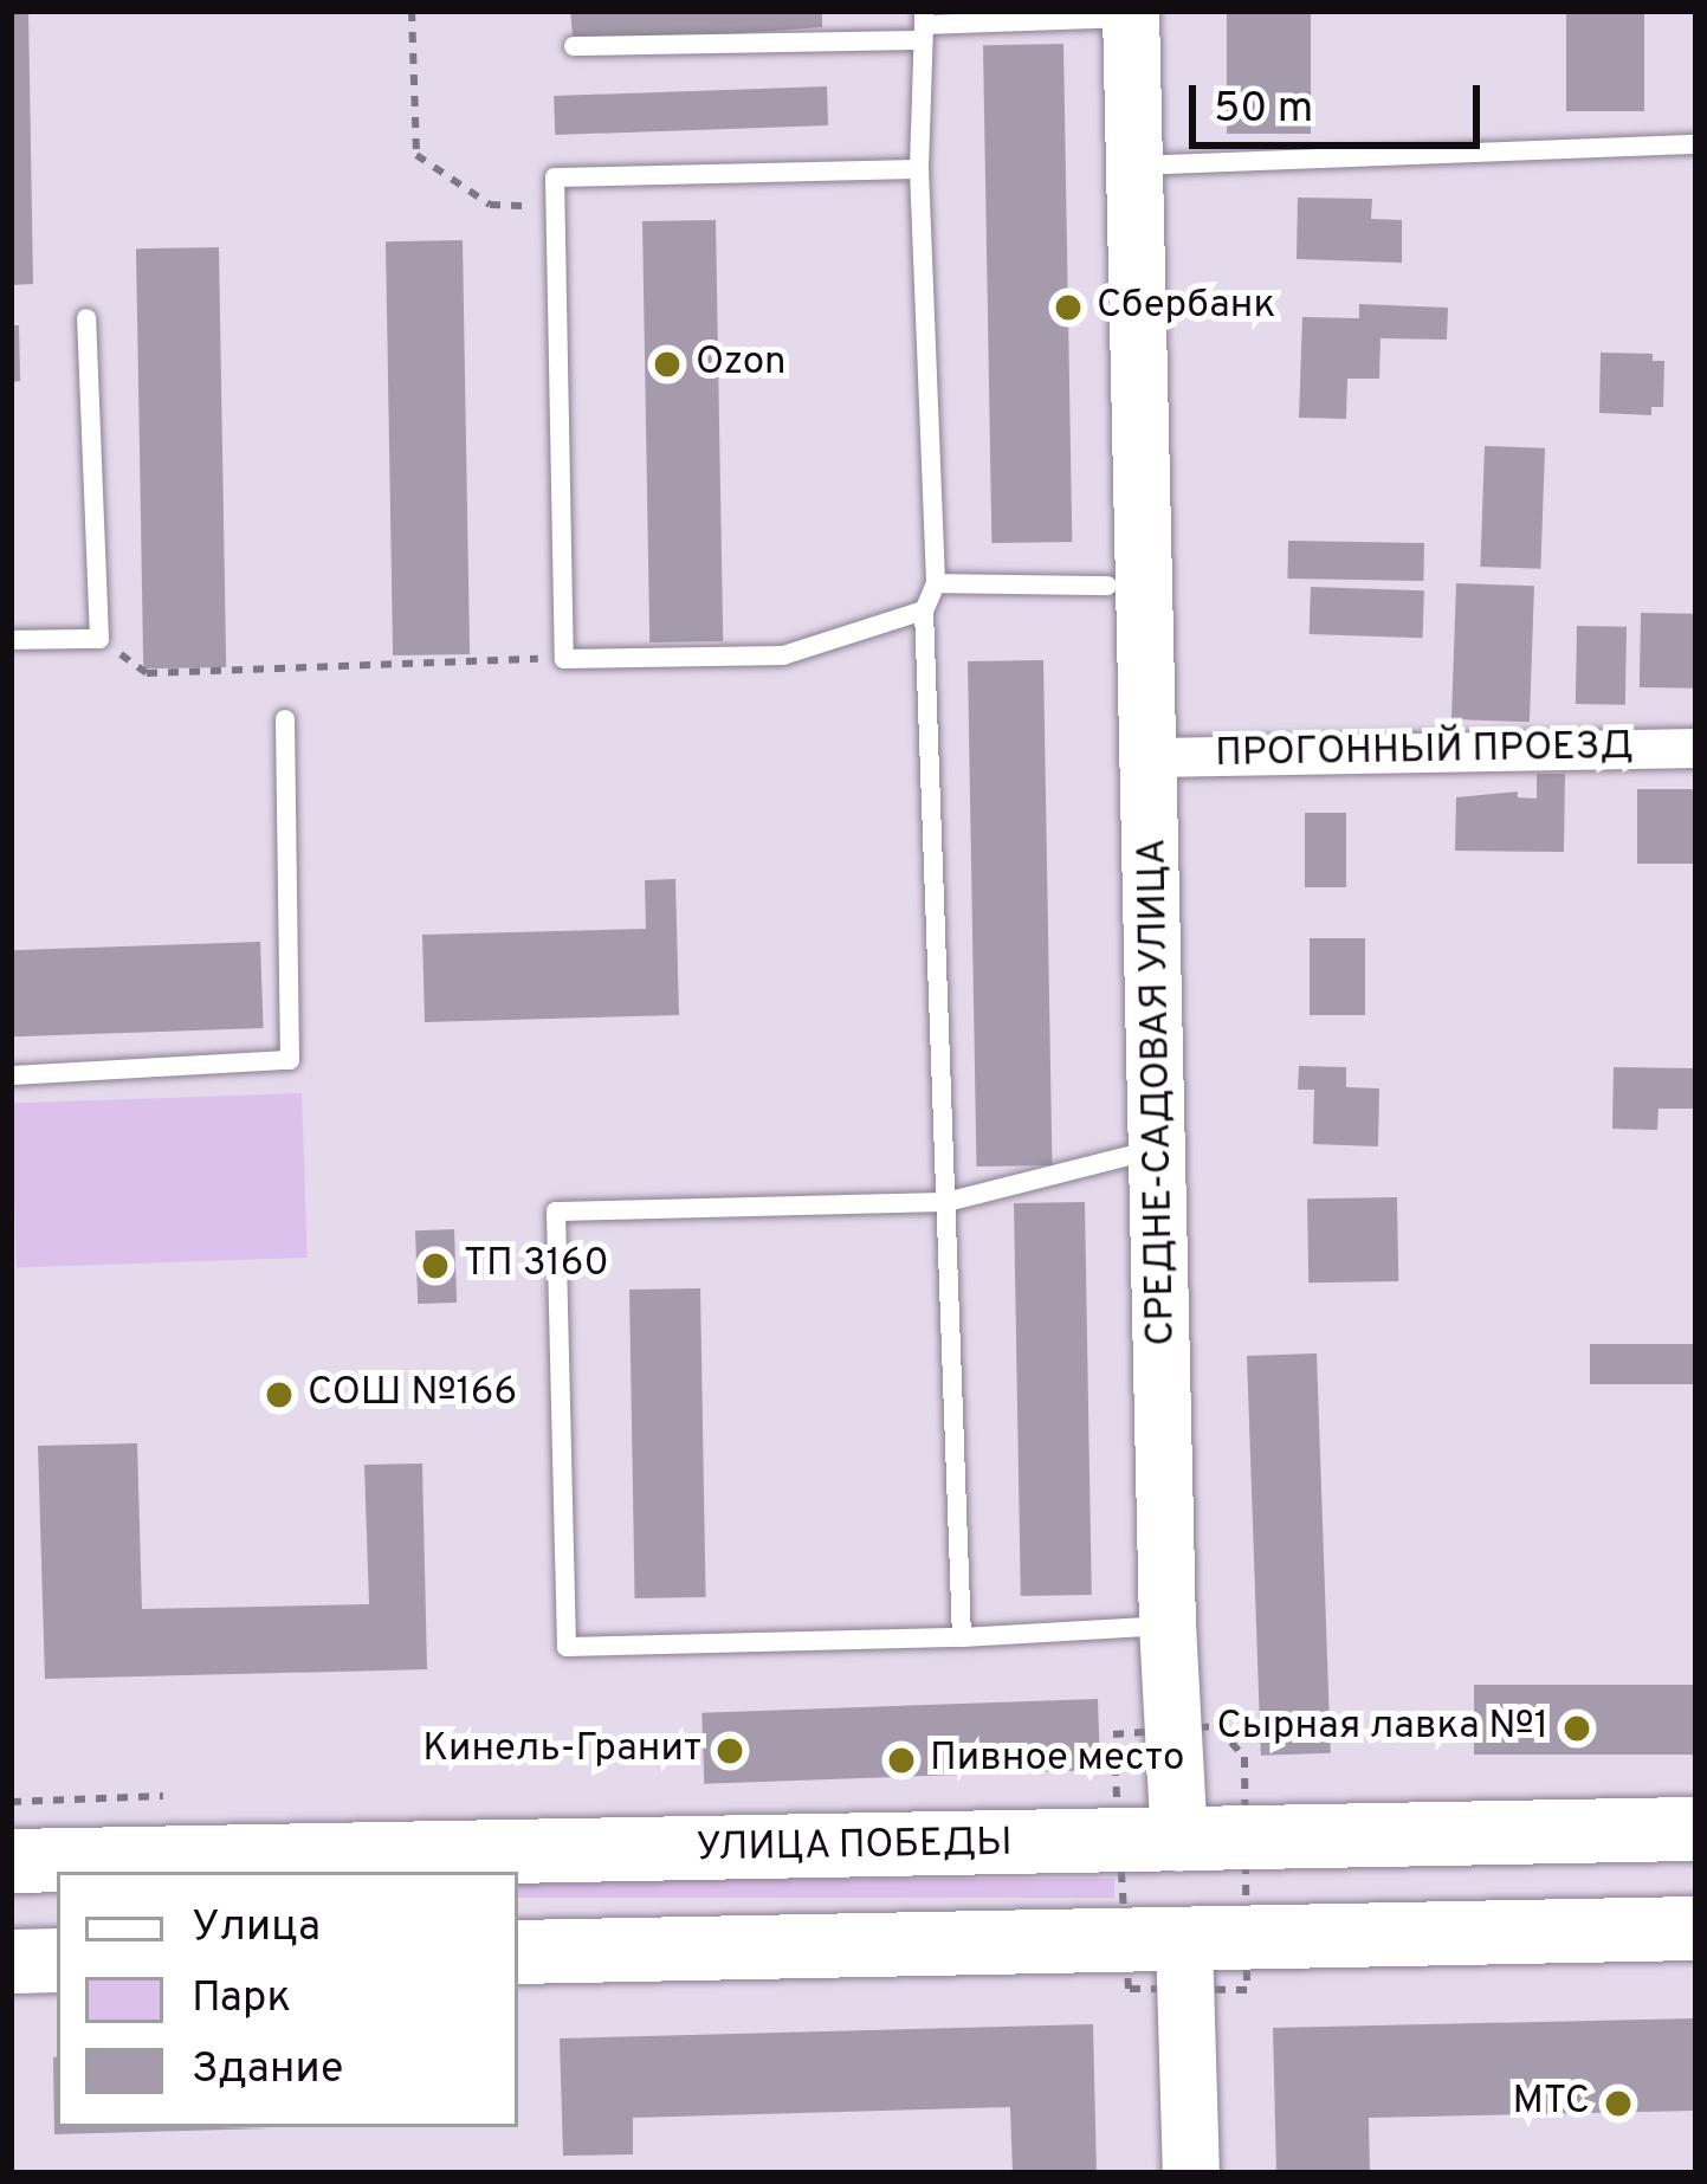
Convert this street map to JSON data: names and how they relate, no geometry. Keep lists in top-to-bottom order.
{
  "streets": {
    "main road": ["СРЕДНЕ-САДОВАЯ УЛИЦА", "УЛИЦА ПОБЕДЫ"],
    "street": ["ПРОГОННЫЙ ПРОЕЗД"]
  },
  "crossings": [
    ["ПРОГОННЫЙ ПРОЕЗД", "СРЕДНЕ-САДОВАЯ УЛИЦА"],
    ["СРЕДНЕ-САДОВАЯ УЛИЦА", "УЛИЦА ПОБЕДЫ"]
  ],
  "places": [
    "Сбербанк",
    "Ozon",
    "ТП 3160",
    "СОШ №166",
    "Сырная лавка №1",
    "Кинель-Гранит",
    "Пивное место",
    "МТС"
  ],
  "legend": ["Улица", "Парк", "Здание"],
  "scale_bar": "50 m"
}
